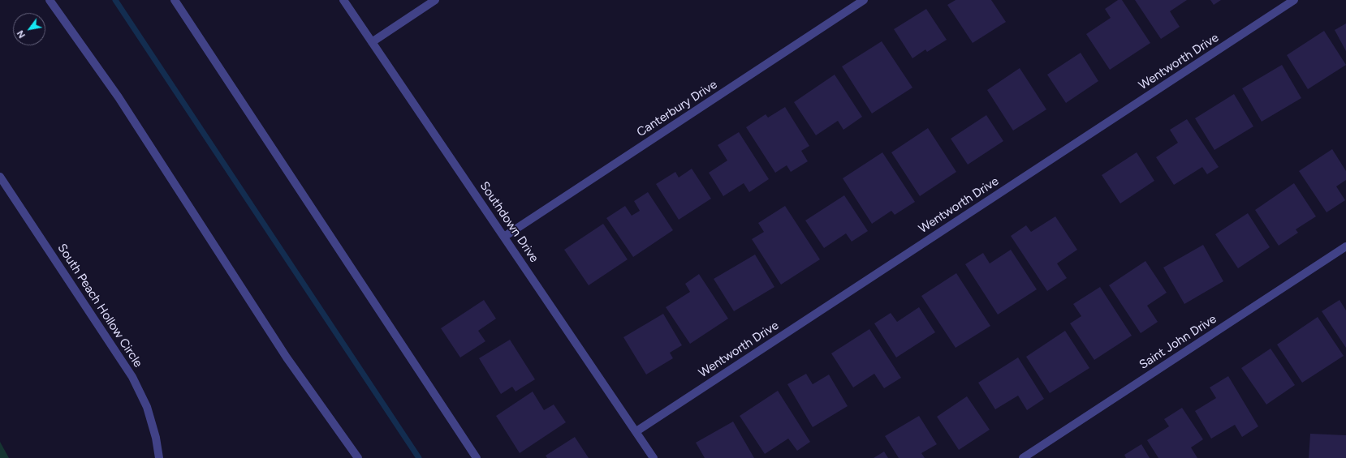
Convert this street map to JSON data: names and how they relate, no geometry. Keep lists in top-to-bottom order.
{
  "streets": {
    "street": [
      "Wentworth Drive",
      "Canterbury Drive",
      "Southdown Drive",
      "South Peach Hollow Circle",
      "Saint John Drive"
    ]
  },
  "crossings": [
    ["Wentworth Drive", "Southdown Drive"],
    ["Canterbury Drive", "Southdown Drive"]
  ],
  "north": "bottom left"
}
